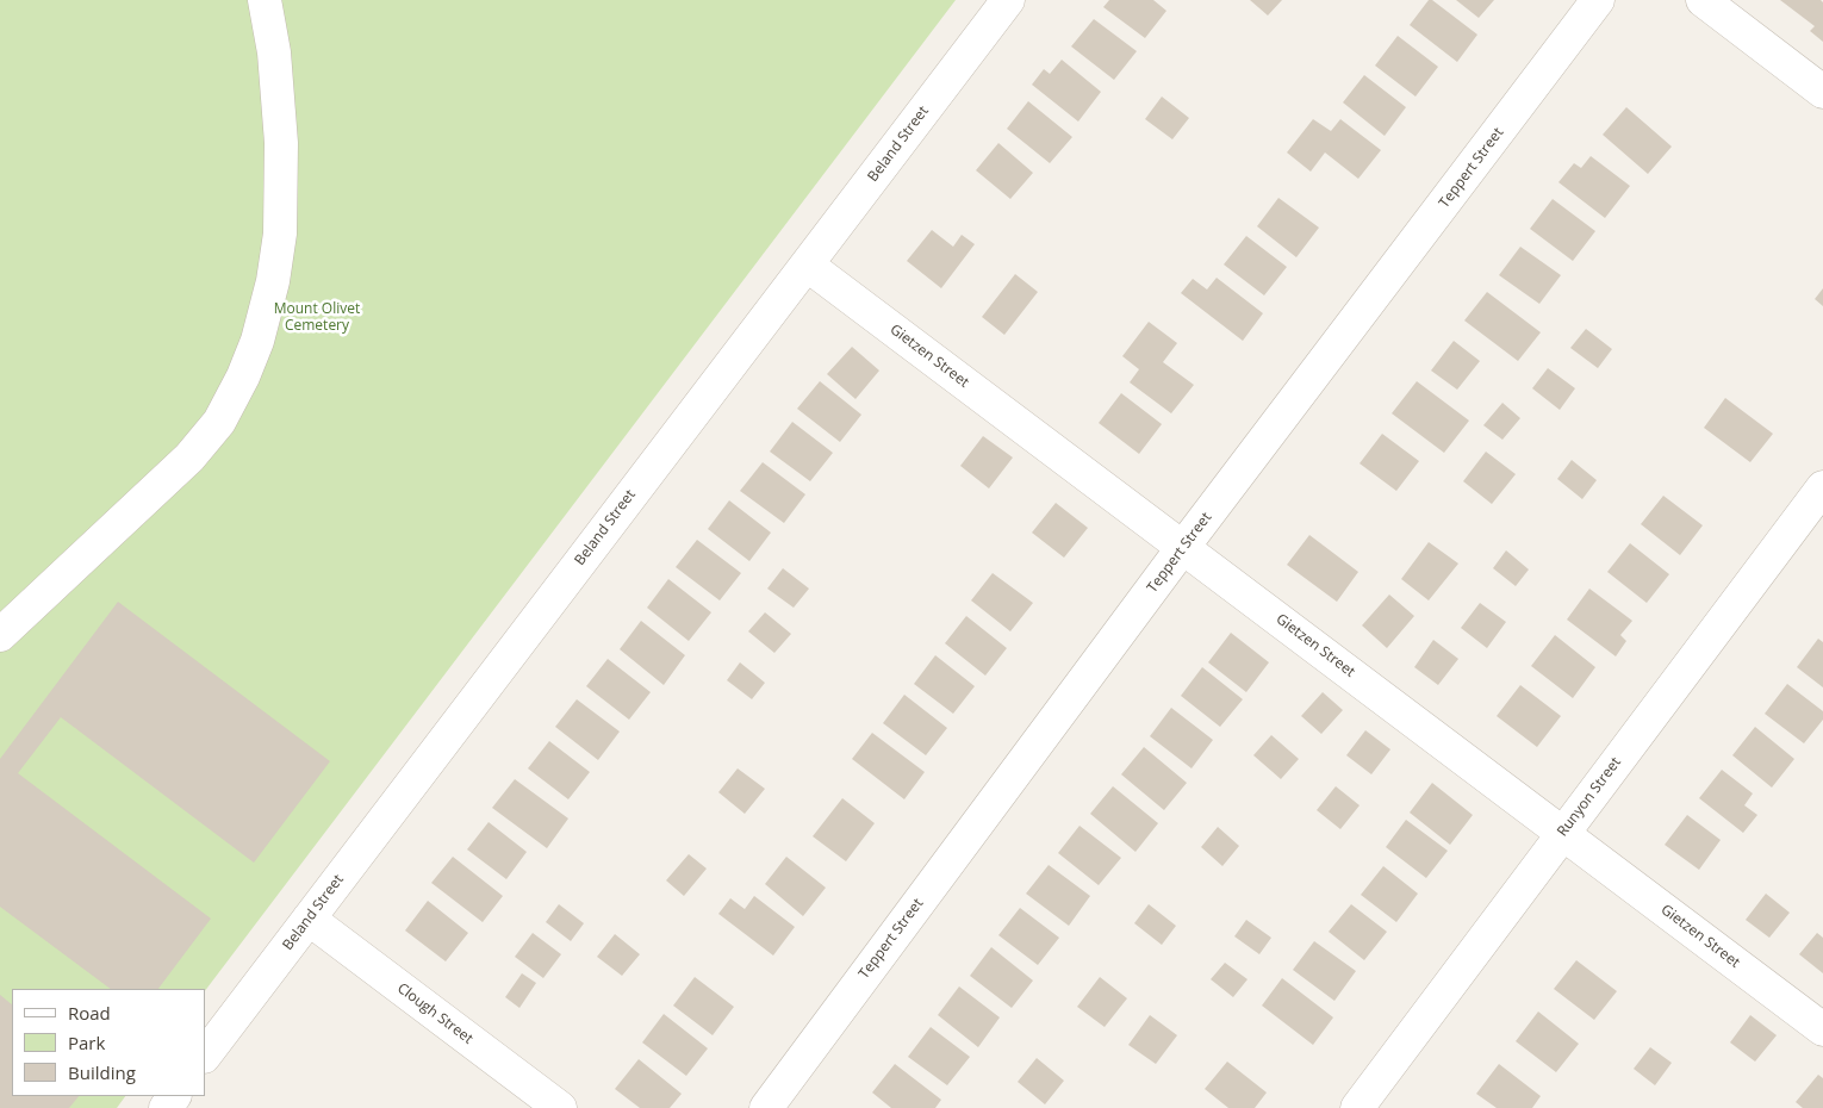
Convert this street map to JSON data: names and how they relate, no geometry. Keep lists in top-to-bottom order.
{
  "streets": {
    "street": [
      "Beland Street",
      "Teppert Street",
      "Gietzen Street",
      "Runyon Street",
      "Clough Street"
    ]
  },
  "crossings": [
    ["Beland Street", "Gietzen Street"],
    ["Beland Street", "Clough Street"],
    ["Teppert Street", "Gietzen Street"],
    ["Gietzen Street", "Runyon Street"]
  ],
  "parks": ["Mount Olivet Cemetery"],
  "legend": ["Road", "Park", "Building"]
}
